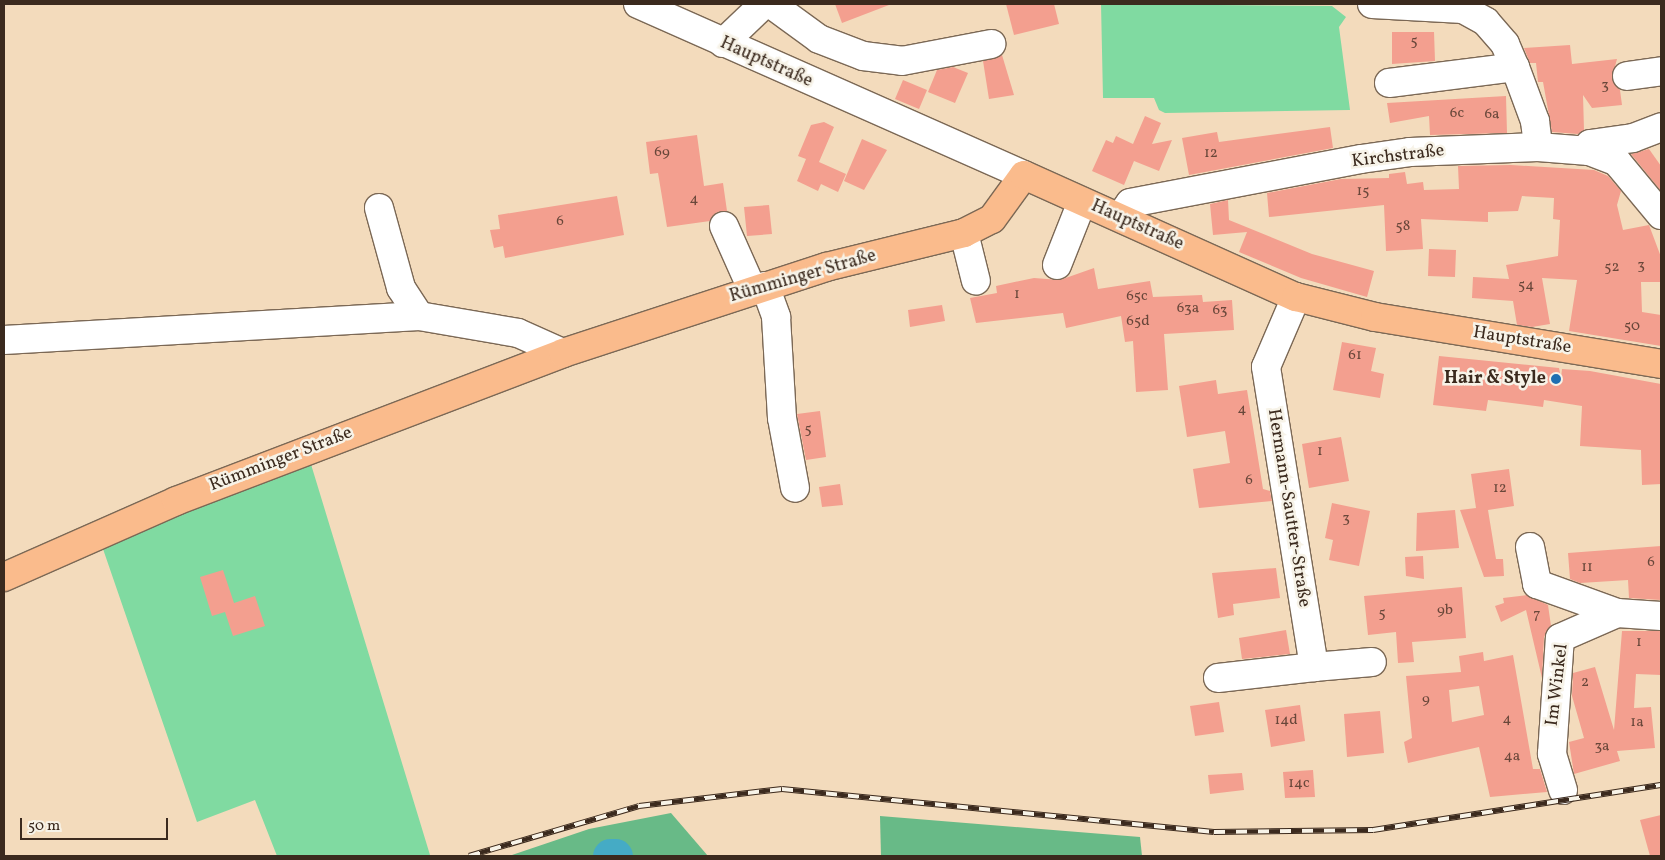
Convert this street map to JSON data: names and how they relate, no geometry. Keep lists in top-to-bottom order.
{
  "streets": {
    "main road": ["Hauptstraße", "Rümminger Straße"],
    "street": ["Kirchstraße", "Hermann-Sautter-Straße", "Im Winkel"]
  },
  "crossings": [
    ["Hauptstraße", "Kirchstraße"],
    ["Hauptstraße", "Rümminger Straße"],
    ["Hauptstraße", "Hermann-Sautter-Straße"]
  ],
  "places": ["Hair & Style"],
  "house_numbers": [
    "5",
    "3",
    "6c",
    "6a",
    "69",
    "12",
    "15",
    "4",
    "6",
    "58",
    "3",
    "52",
    "54",
    "1",
    "65c",
    "63a",
    "63",
    "65d",
    "50",
    "61",
    "4",
    "5",
    "1",
    "6",
    "12",
    "3",
    "6",
    "11",
    "9b",
    "5",
    "7",
    "1",
    "2",
    "9",
    "4",
    "14d",
    "1a",
    "3a",
    "4a",
    "14c"
  ],
  "scale_bar": "50 m"
}
